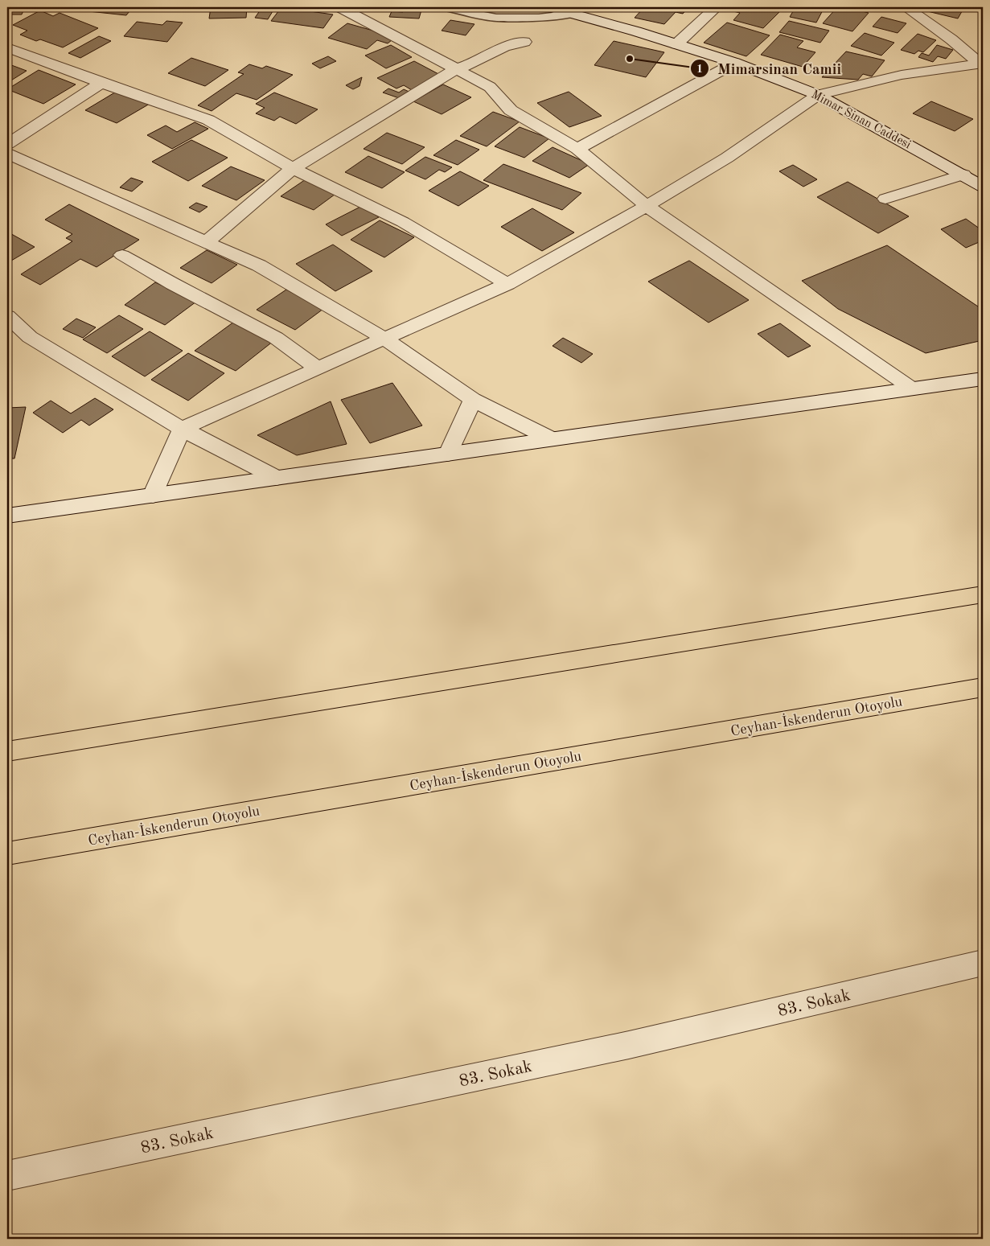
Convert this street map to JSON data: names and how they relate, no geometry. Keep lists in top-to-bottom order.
{
  "streets": {
    "highway": ["Ceyhan-İskenderun Otoyolu"],
    "street": ["Mimar Sinan Caddesi", "83. Sokak"]
  },
  "places": ["Mimarsinan Camii"]
}
